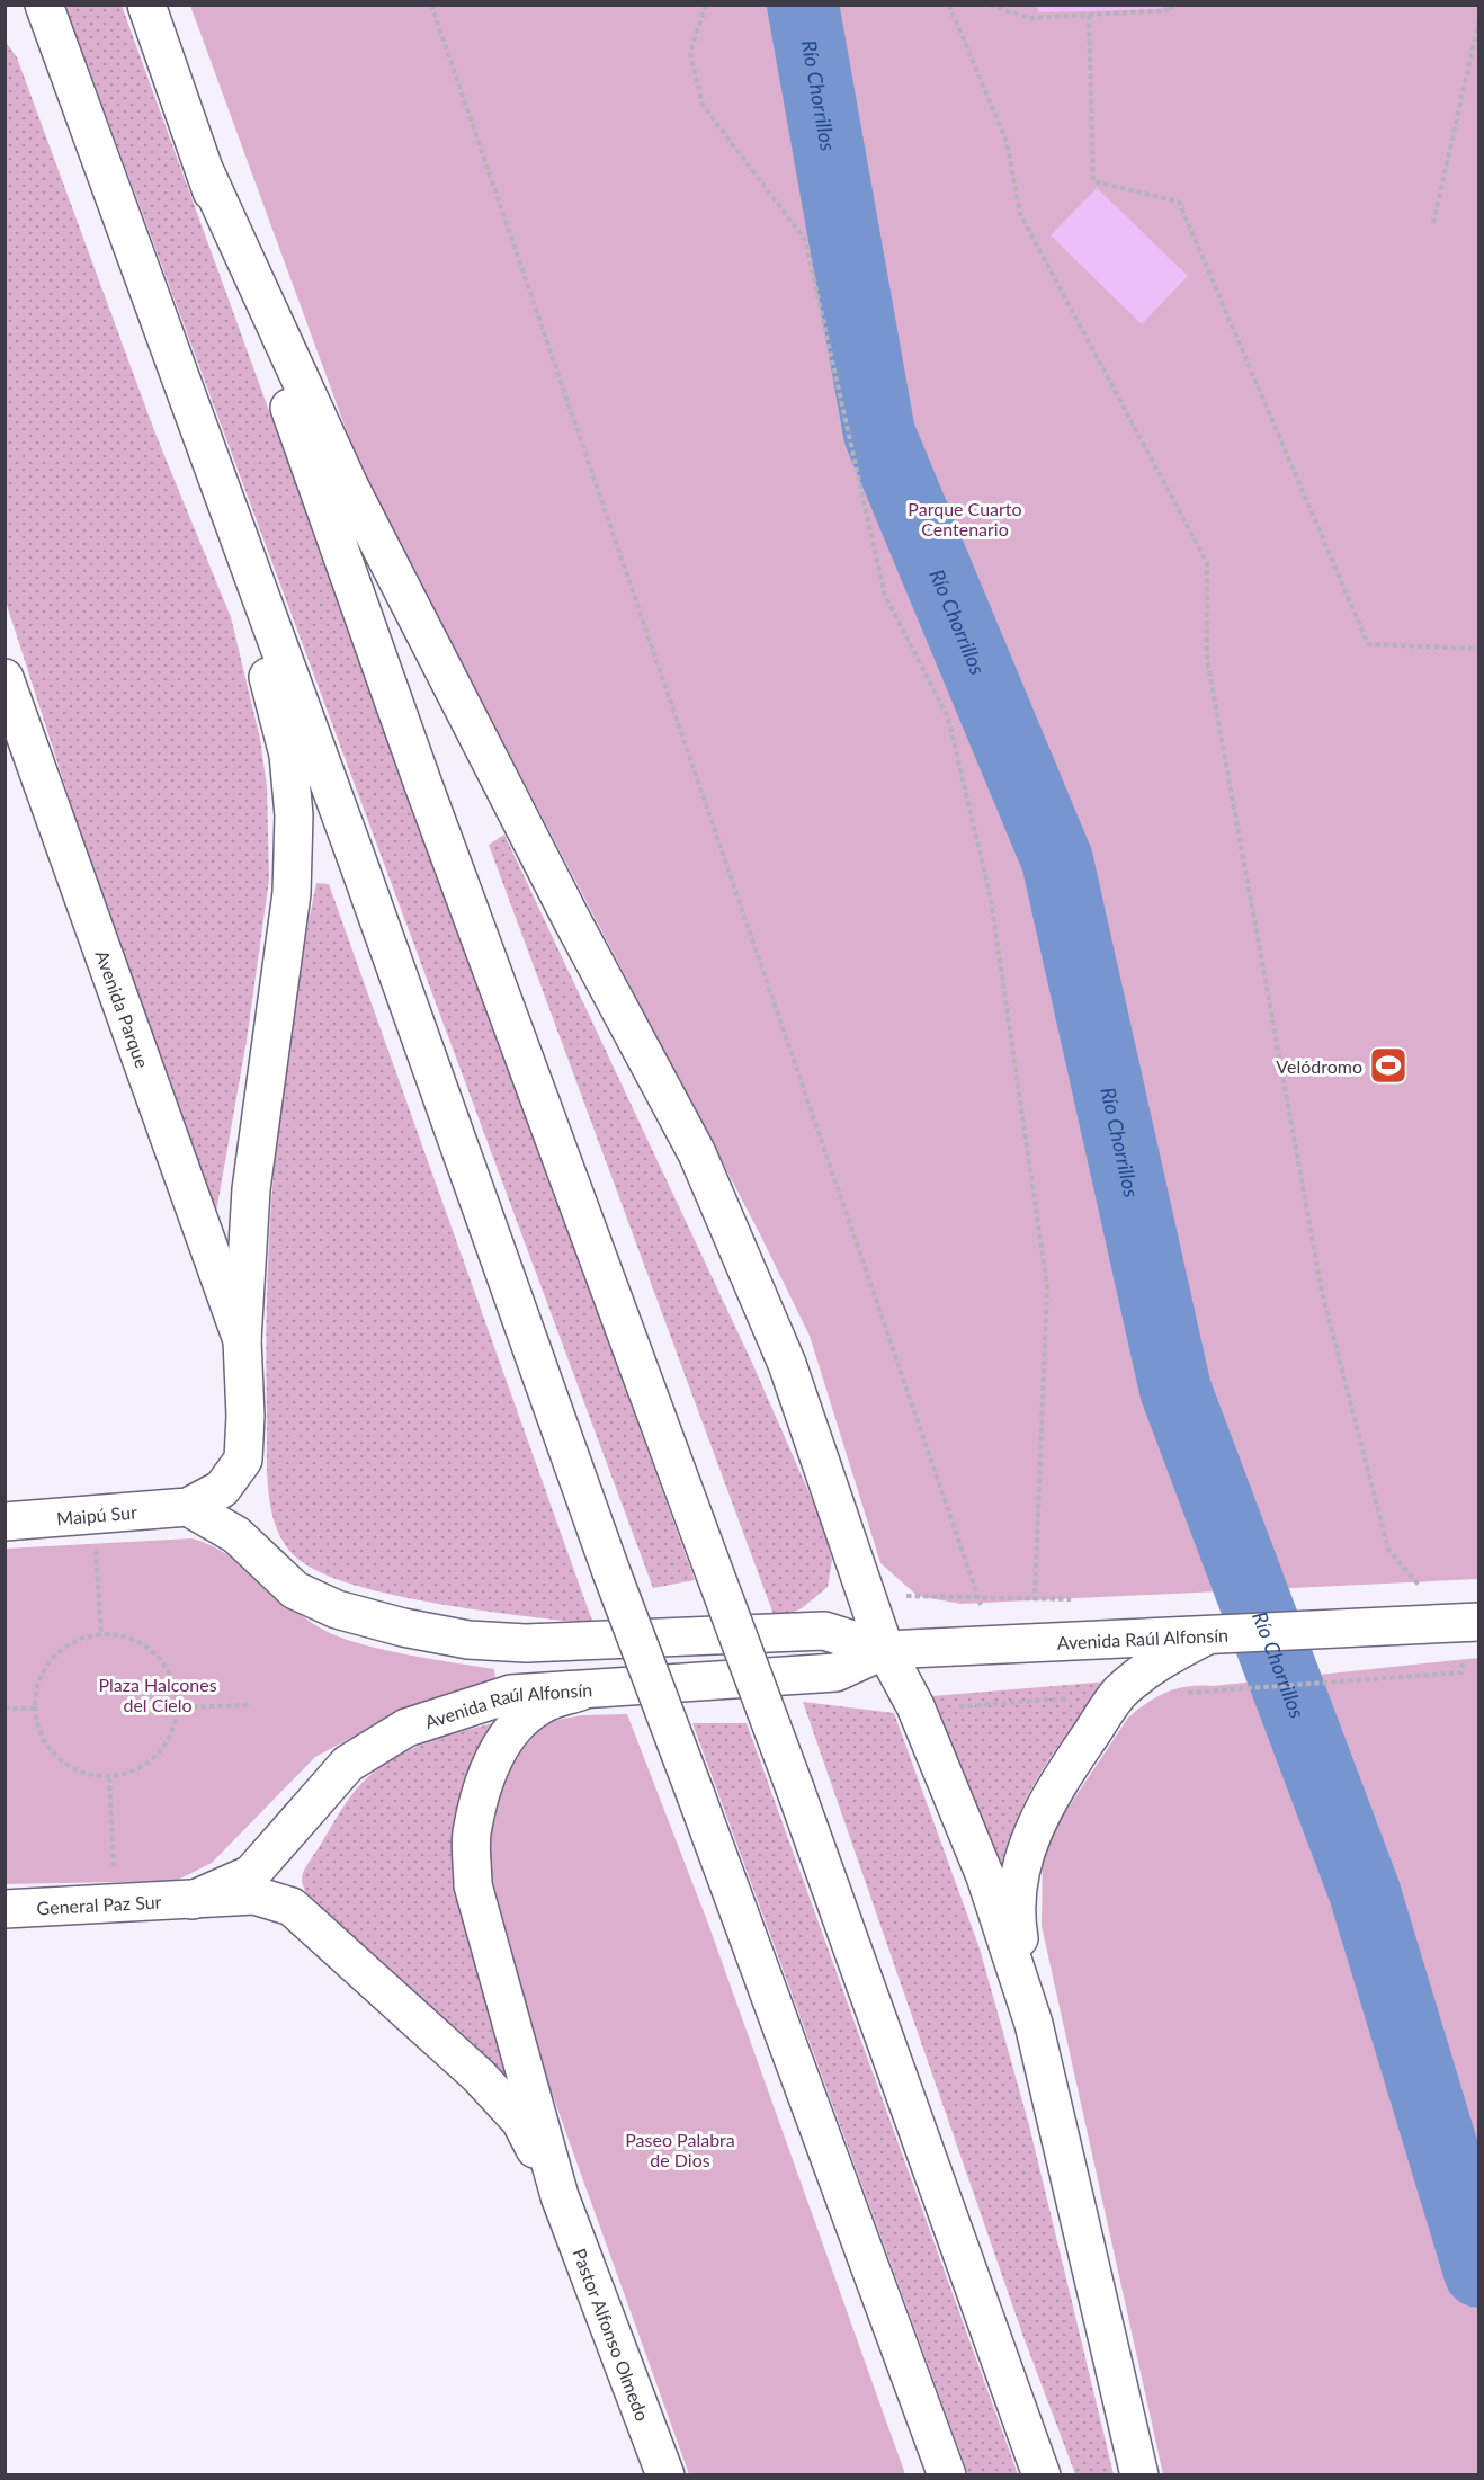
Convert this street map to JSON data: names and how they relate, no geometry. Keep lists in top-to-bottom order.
{
  "streets": {
    "main road": [
      "Avenida Parque",
      "Maipú Sur",
      "Avenida Raúl Alfonsín",
      "General Paz Sur",
      "Pastor Alfonso Olmedo"
    ]
  },
  "crossings": [
    ["Maipú Sur", "Avenida Raúl Alfonsín"],
    ["Avenida Raúl Alfonsín", "General Paz Sur"],
    ["General Paz Sur", "Pastor Alfonso Olmedo"]
  ],
  "water": ["Río Chorrillos"],
  "parks": ["Parque Cuarto Centenario", "Plaza Halcones del Cielo", "Paseo Palabra de Dios"],
  "places": {
    "sports": ["Velódromo"]
  }
}
